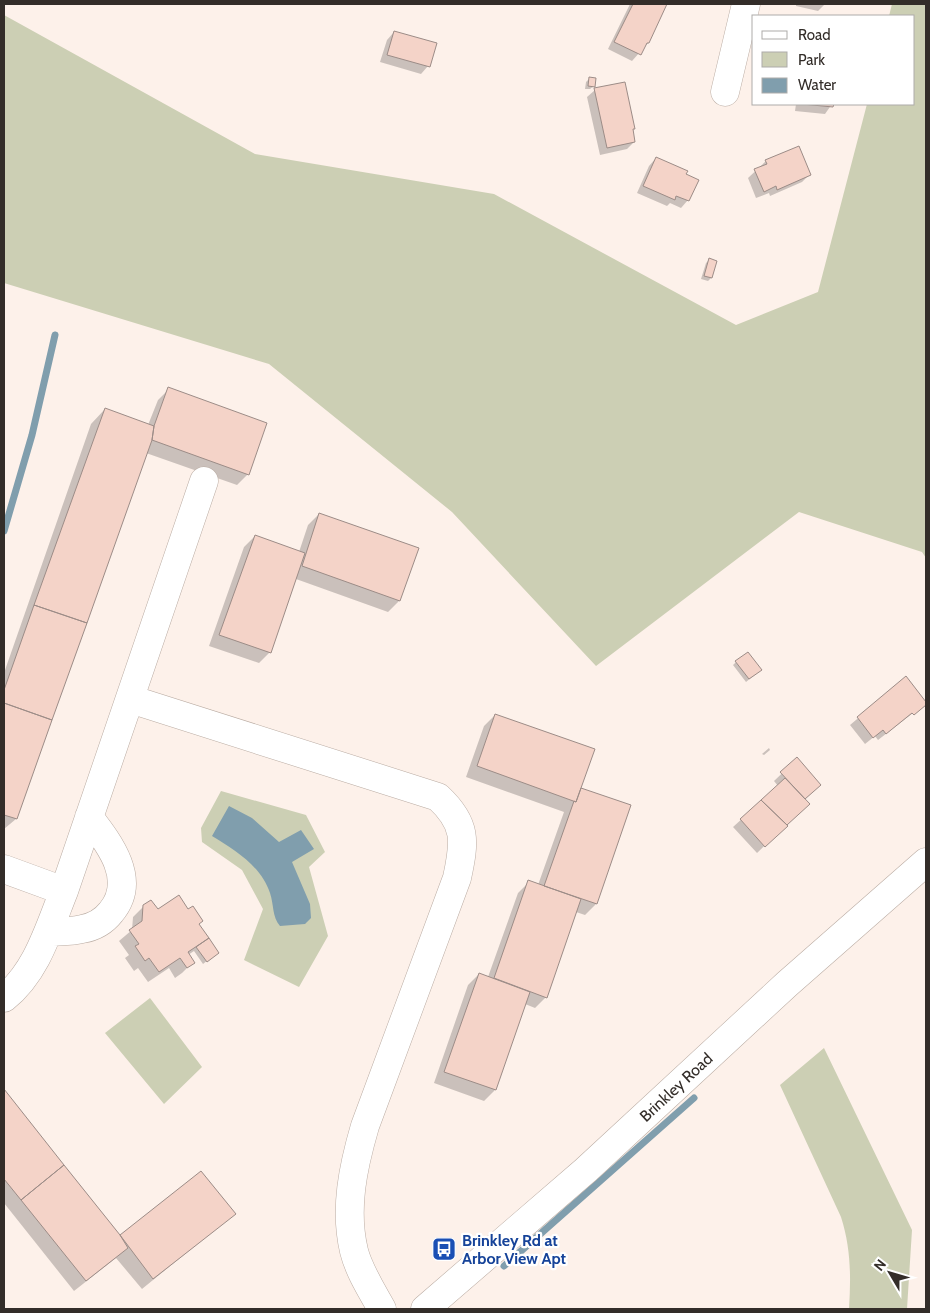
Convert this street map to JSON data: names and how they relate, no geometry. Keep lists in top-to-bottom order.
{
  "streets": {
    "street": ["Brinkley Road"]
  },
  "places": {
    "bus stop": ["Brinkley Rd at Arbor View Apt"]
  },
  "legend": ["Road", "Park", "Water"],
  "north": "top left"
}
